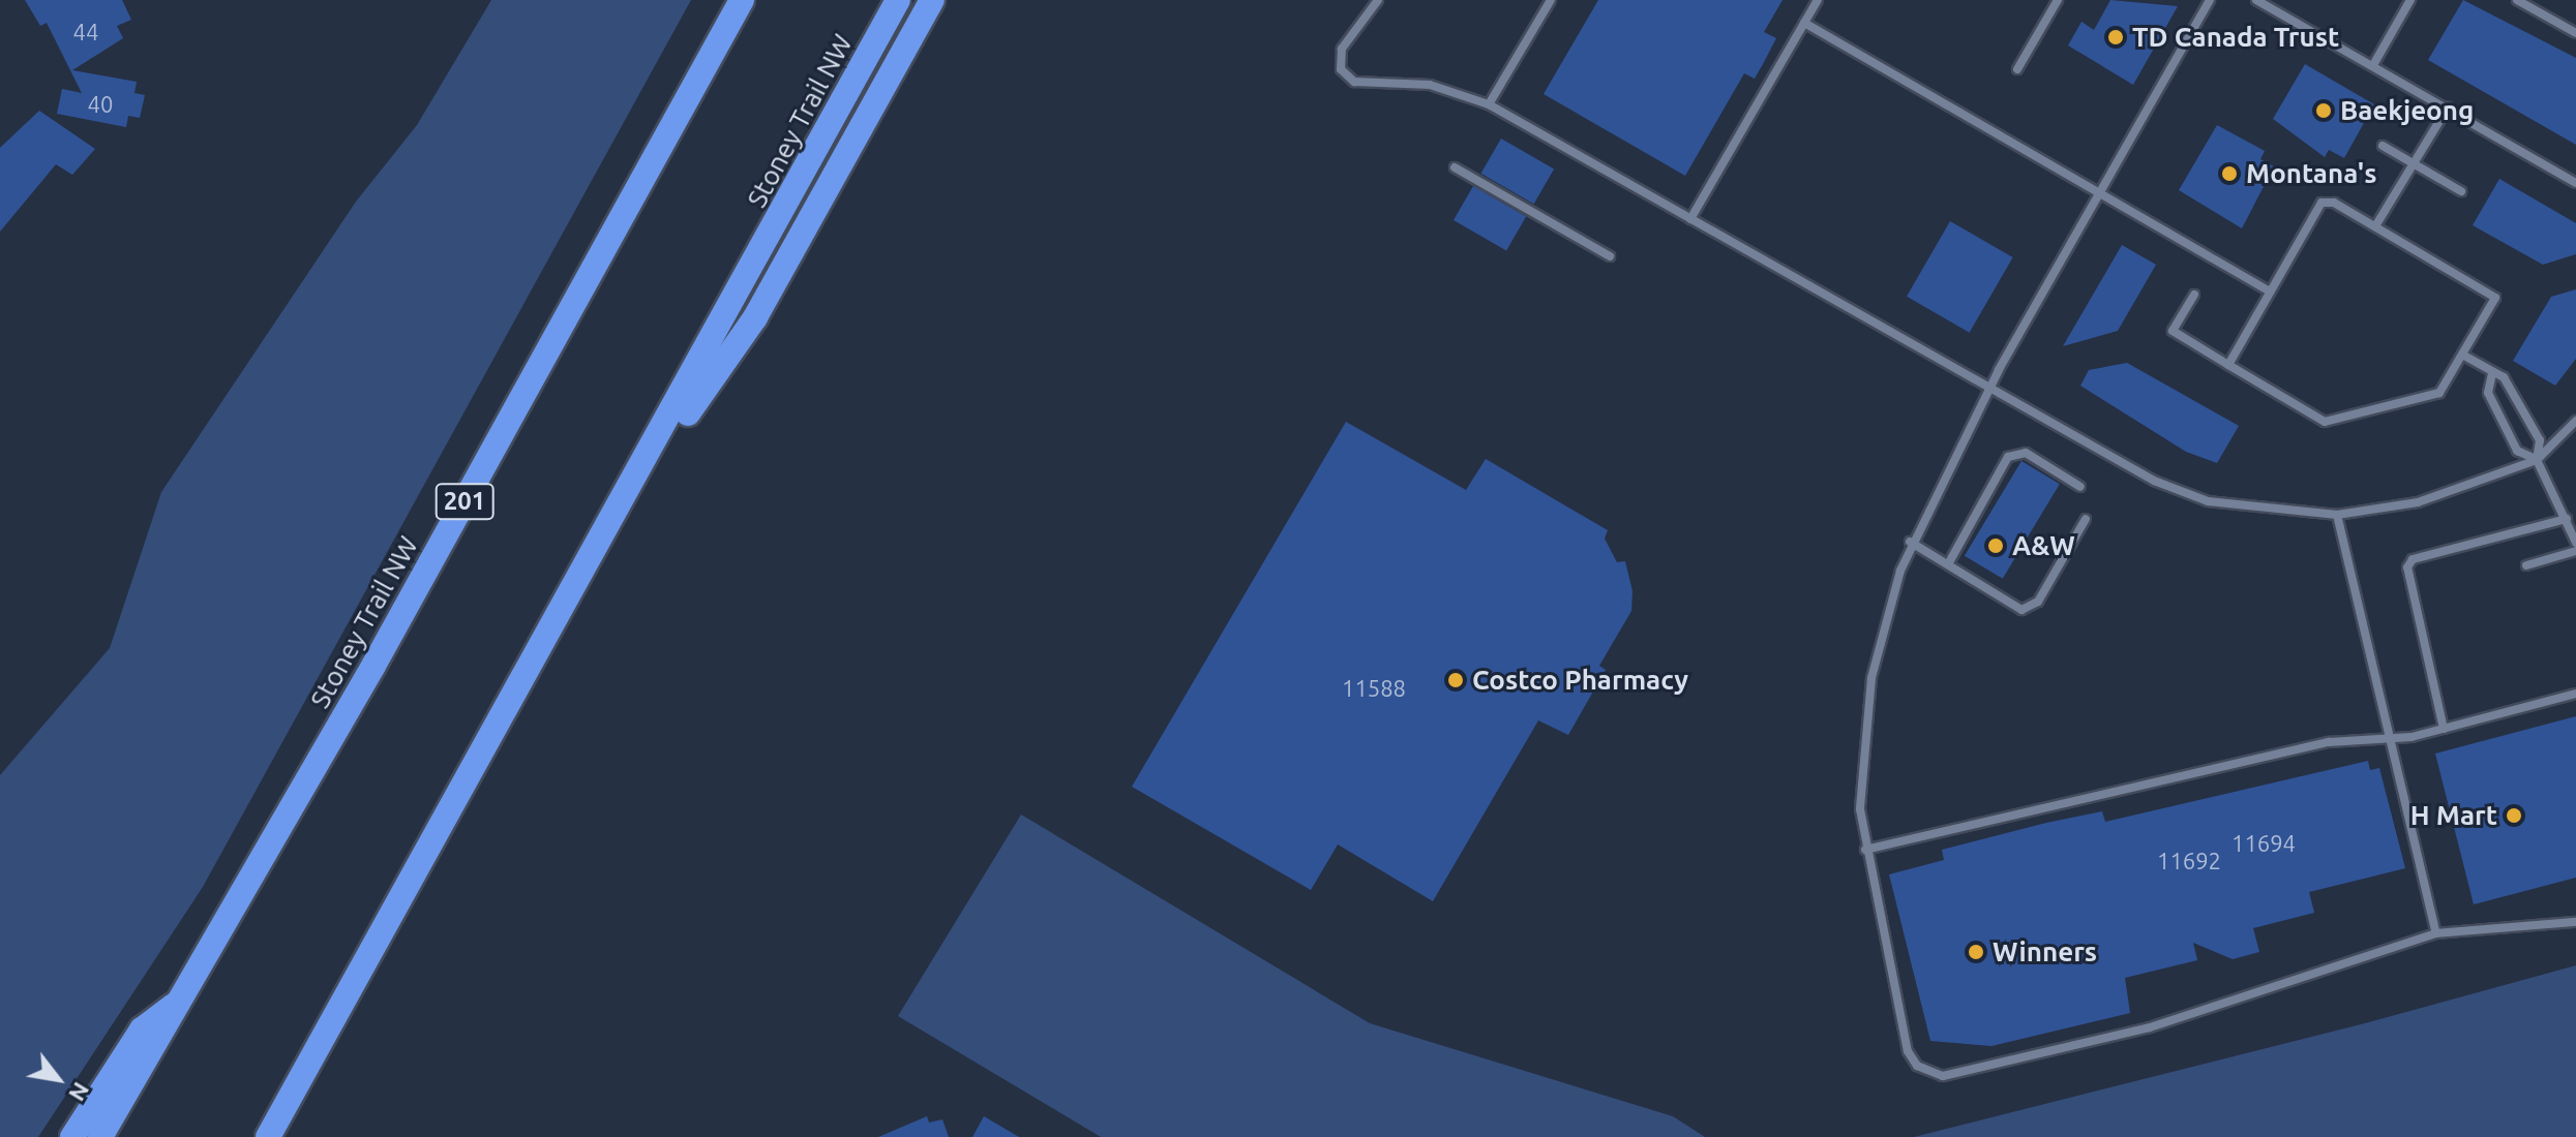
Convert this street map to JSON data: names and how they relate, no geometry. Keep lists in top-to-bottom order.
{
  "streets": {
    "highway": ["Stoney Trail NW", "201"]
  },
  "places": [
    "TD Canada Trust",
    "Baekjeong",
    "Montana's",
    "A&W",
    "Costco Pharmacy",
    "H Mart",
    "Winners"
  ],
  "house_numbers": [
    "44",
    "40",
    "11588",
    "11694",
    "11692"
  ],
  "north": "bottom right"
}
